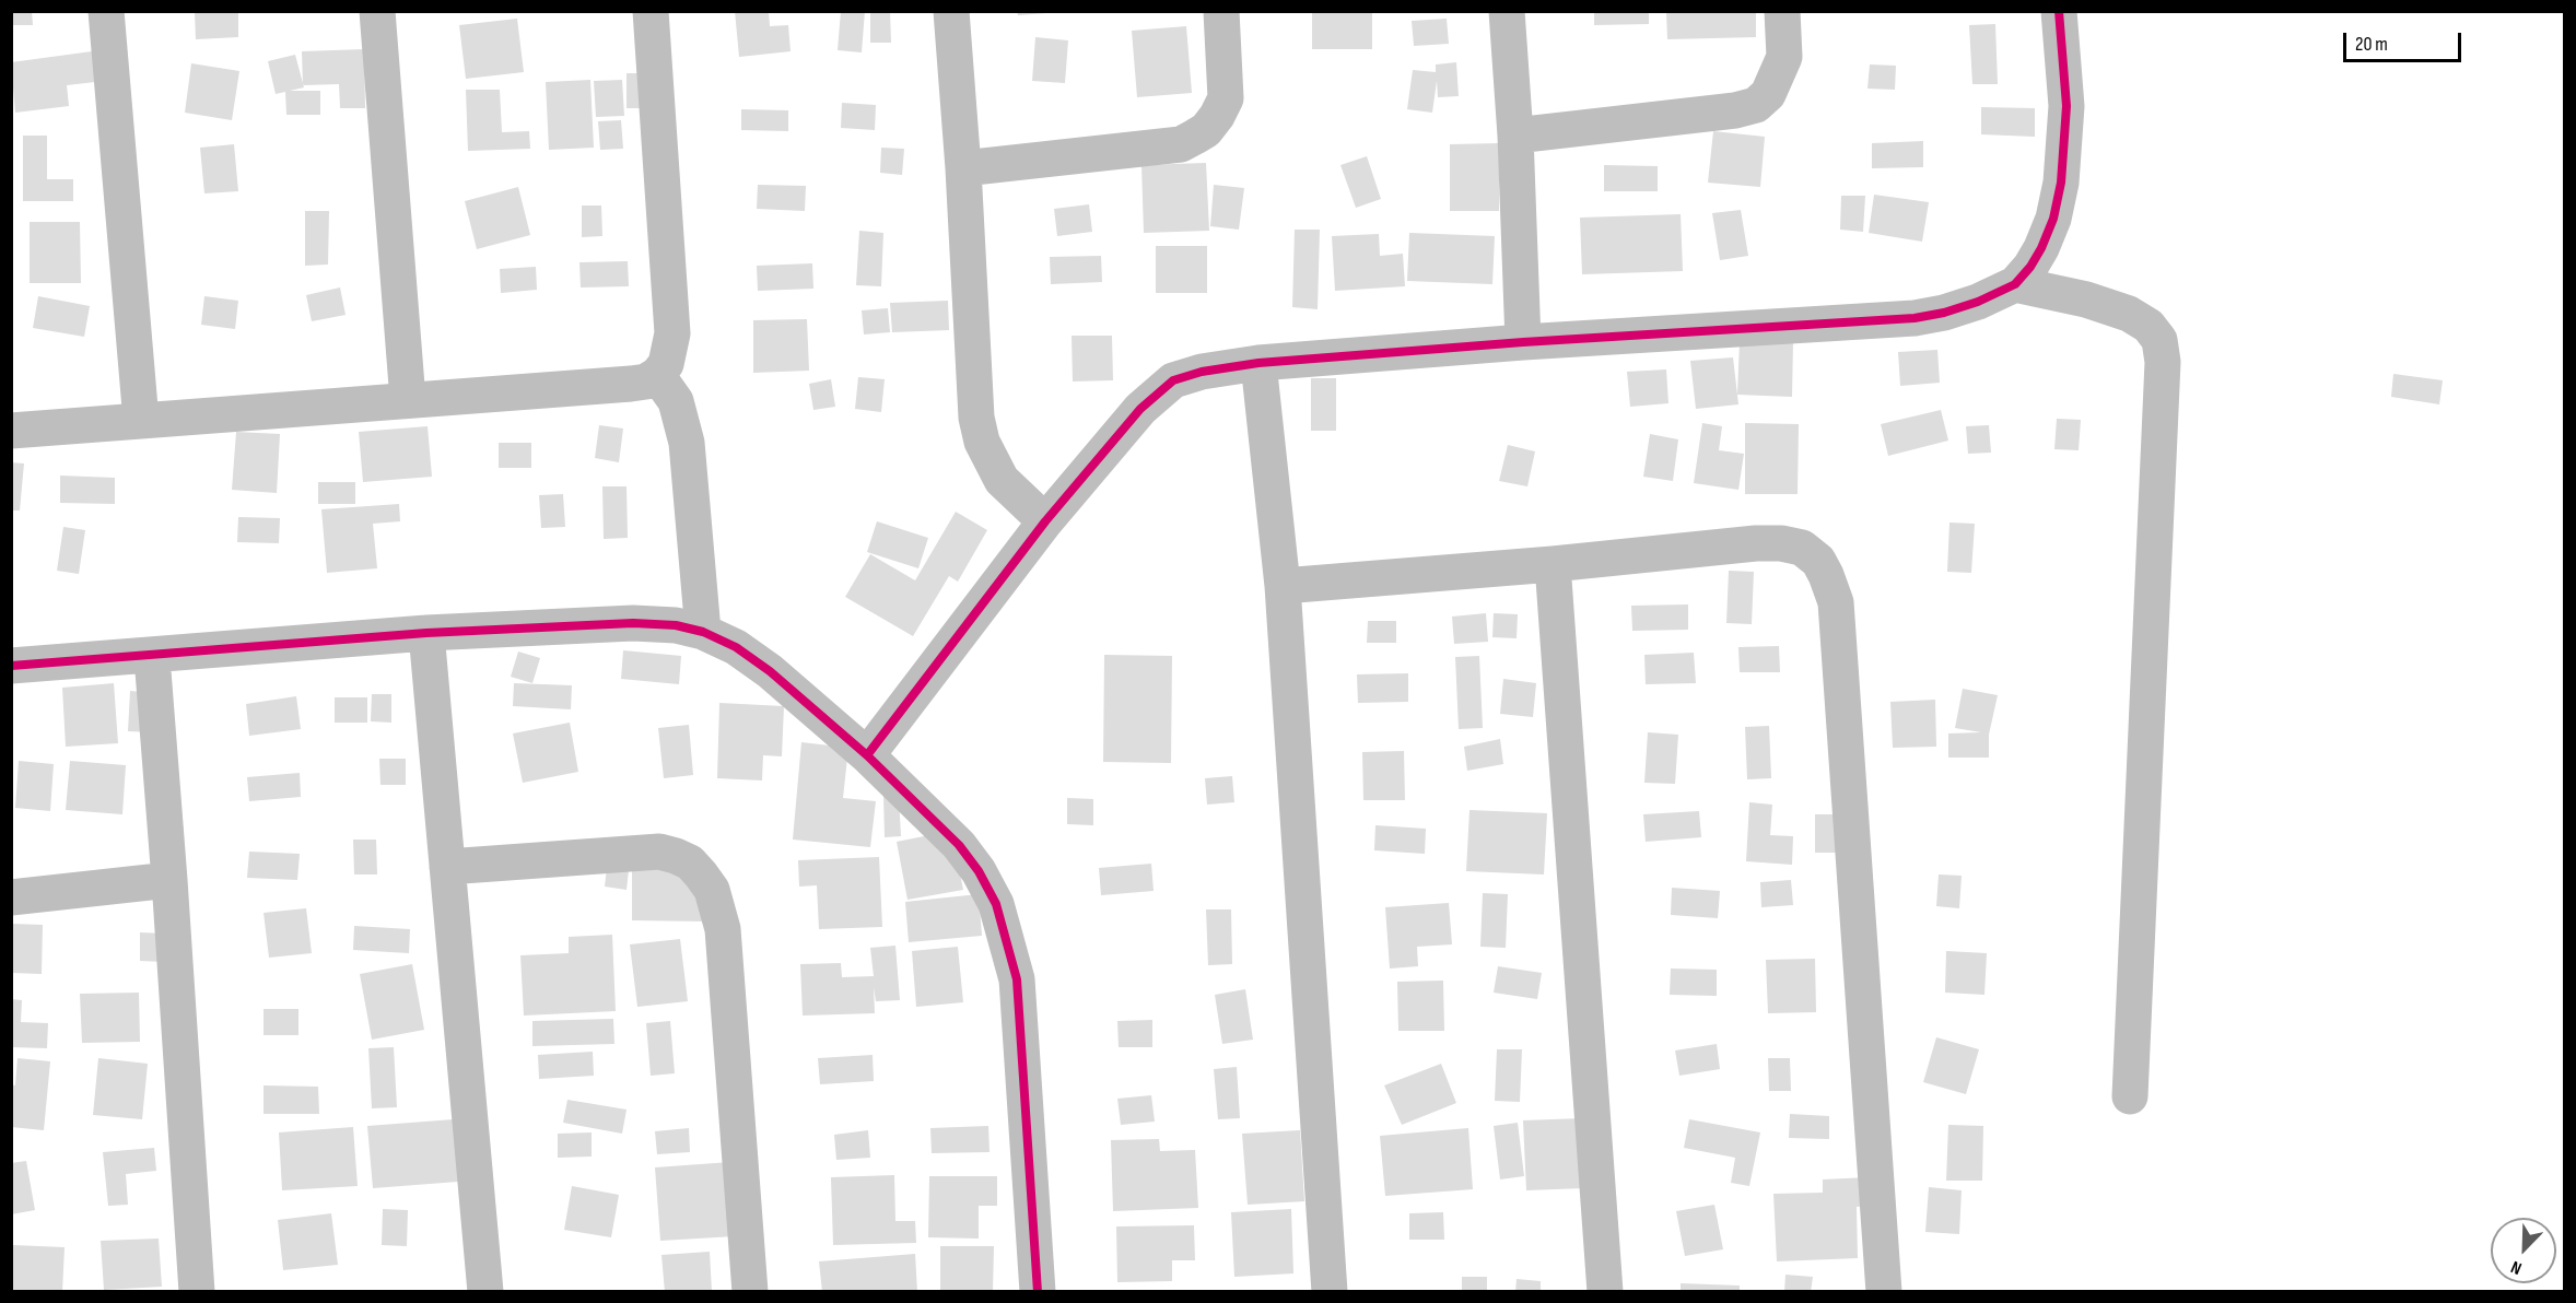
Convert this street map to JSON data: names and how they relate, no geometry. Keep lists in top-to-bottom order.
{
  "scale_bar": "20 m",
  "north": "bottom left"
}
